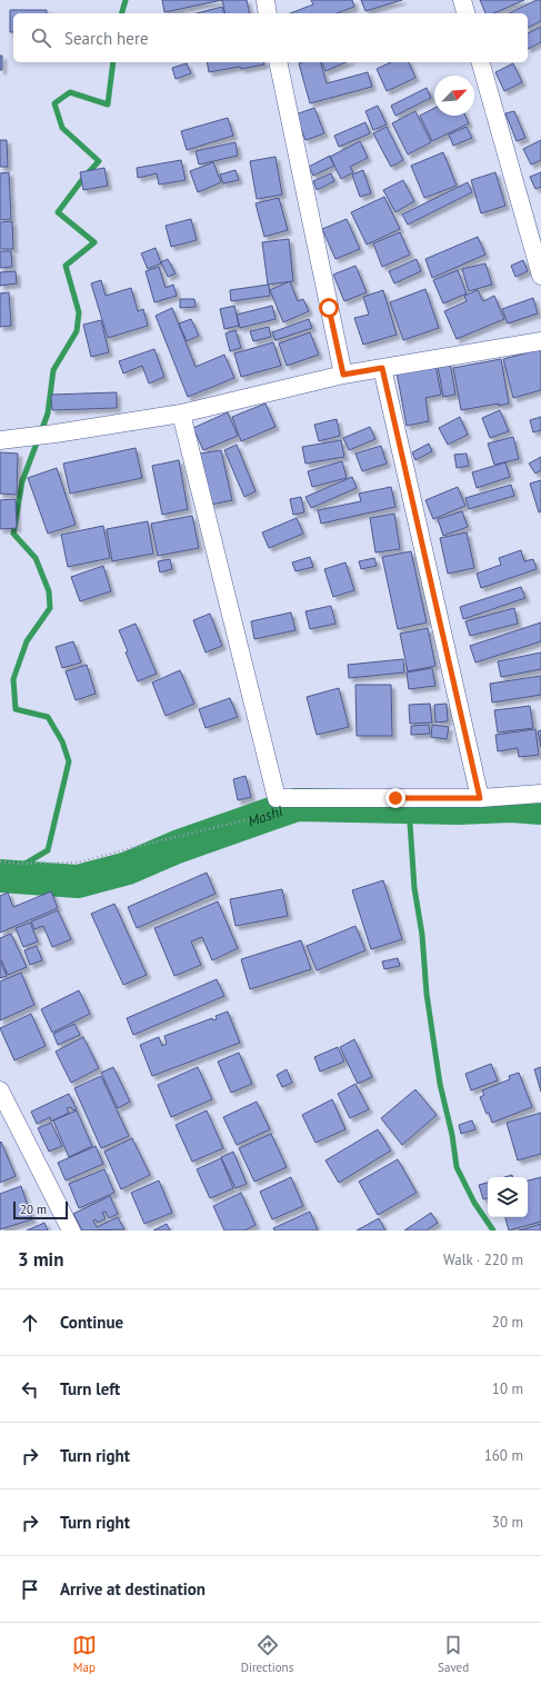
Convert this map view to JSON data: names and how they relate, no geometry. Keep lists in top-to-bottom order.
{
  "water": ["Mashi"],
  "scale_bar": "20 m",
  "north": "top right",
  "page": {
    "search": "Search here",
    "scale": "20 m",
    "heading": ["3 min", "Walk · 220 m"],
    "list": [
      ["Continue", "20 m"],
      ["Turn left", "10 m"],
      ["Turn right", "160 m"],
      ["Turn right", "30 m"],
      "Arrive at destination"
    ],
    "nav": ["Map", "Directions", "Saved"]
  }
}
